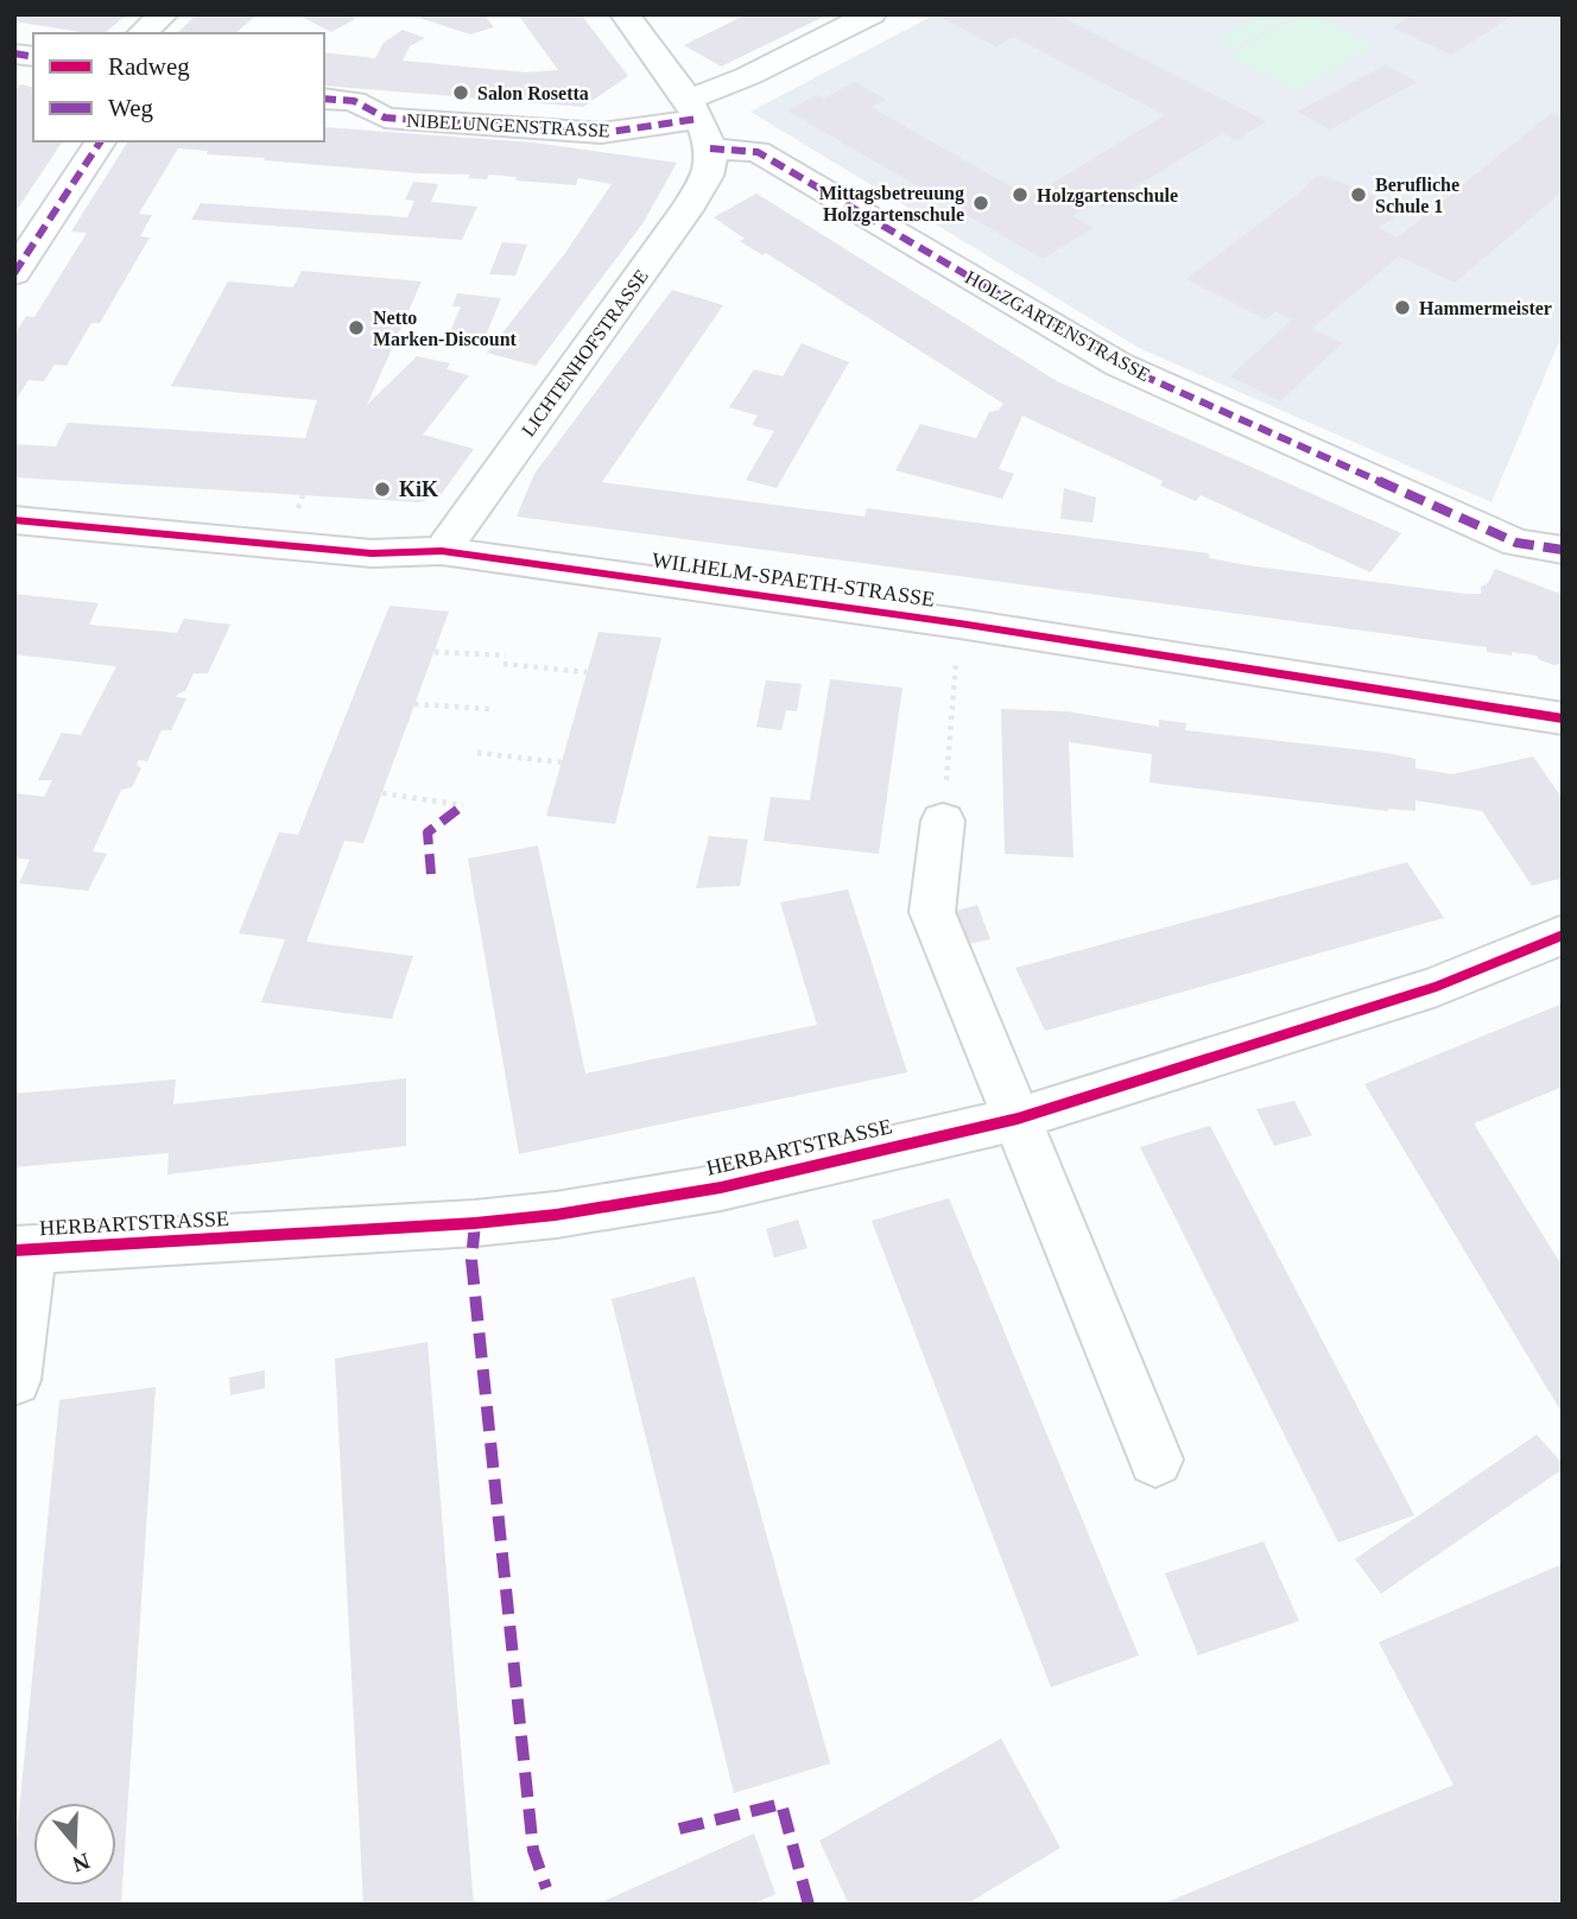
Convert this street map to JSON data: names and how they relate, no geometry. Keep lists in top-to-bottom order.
{
  "streets": {
    "street": [
      "NIBELUNGENSTRASSE",
      "HOLZGARTENSTRASSE",
      "LICHTENHOFSTRASSE",
      "WILHELM-SPAETH-STRASSE",
      "HERBARTSTRASSE"
    ]
  },
  "crossings": [
    ["NIBELUNGENSTRASSE", "HOLZGARTENSTRASSE"],
    ["NIBELUNGENSTRASSE", "LICHTENHOFSTRASSE"],
    ["HOLZGARTENSTRASSE", "LICHTENHOFSTRASSE"],
    ["LICHTENHOFSTRASSE", "WILHELM-SPAETH-STRASSE"]
  ],
  "places": [
    "Salon Rosetta",
    "Holzgartenschule",
    "Berufliche Schule 1",
    "Mittagsbetreuung Holzgartenschule",
    "Hammermeister",
    "Netto Marken-Discount",
    "KiK"
  ],
  "legend": ["Radweg", "Weg"],
  "north": "bottom"
}
